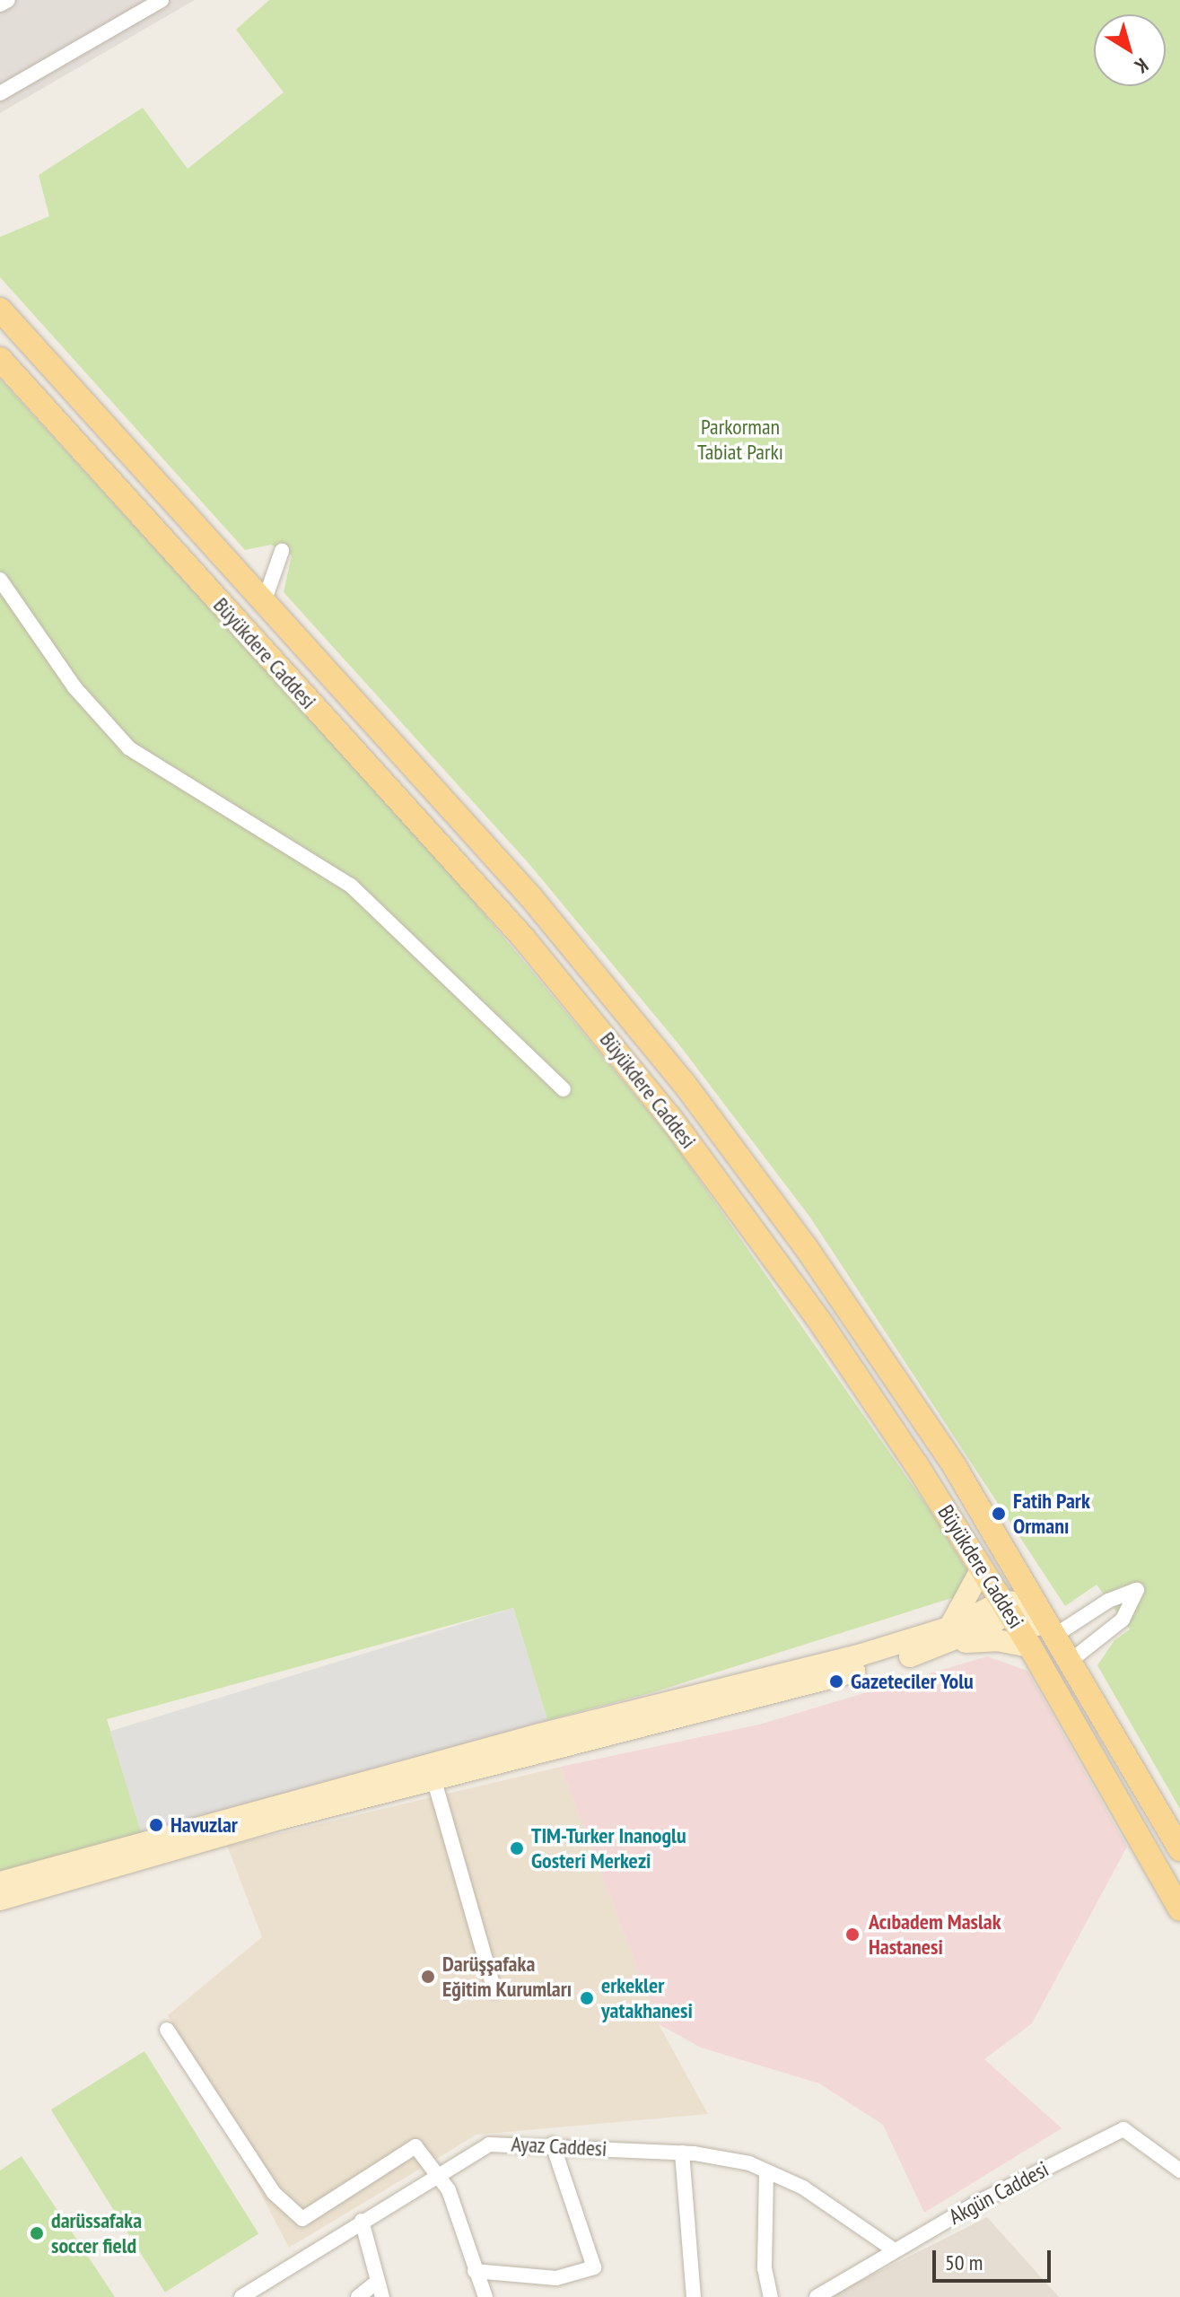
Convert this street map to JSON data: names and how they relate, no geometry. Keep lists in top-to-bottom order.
{
  "streets": {
    "main road": ["Büyükdere Caddesi"],
    "street": ["Ayaz Caddesi", "Akgün Caddesi"]
  },
  "crossings": [
    ["Ayaz Caddesi", "Akgün Caddesi"]
  ],
  "parks": ["Parkorman Tabiat Parkı"],
  "places": [
    "Fatih Park Ormanı",
    "Gazeteciler Yolu",
    "Havuzlar",
    "TIM-Turker Inanoglu Gosteri Merkezi",
    "Acıbadem Maslak Hastanesi",
    "Darüşşafaka Eğitim Kurumları",
    "erkekler yatakhanesi",
    "darüssafaka soccer field"
  ],
  "scale_bar": "50 m",
  "north": "bottom right"
}
